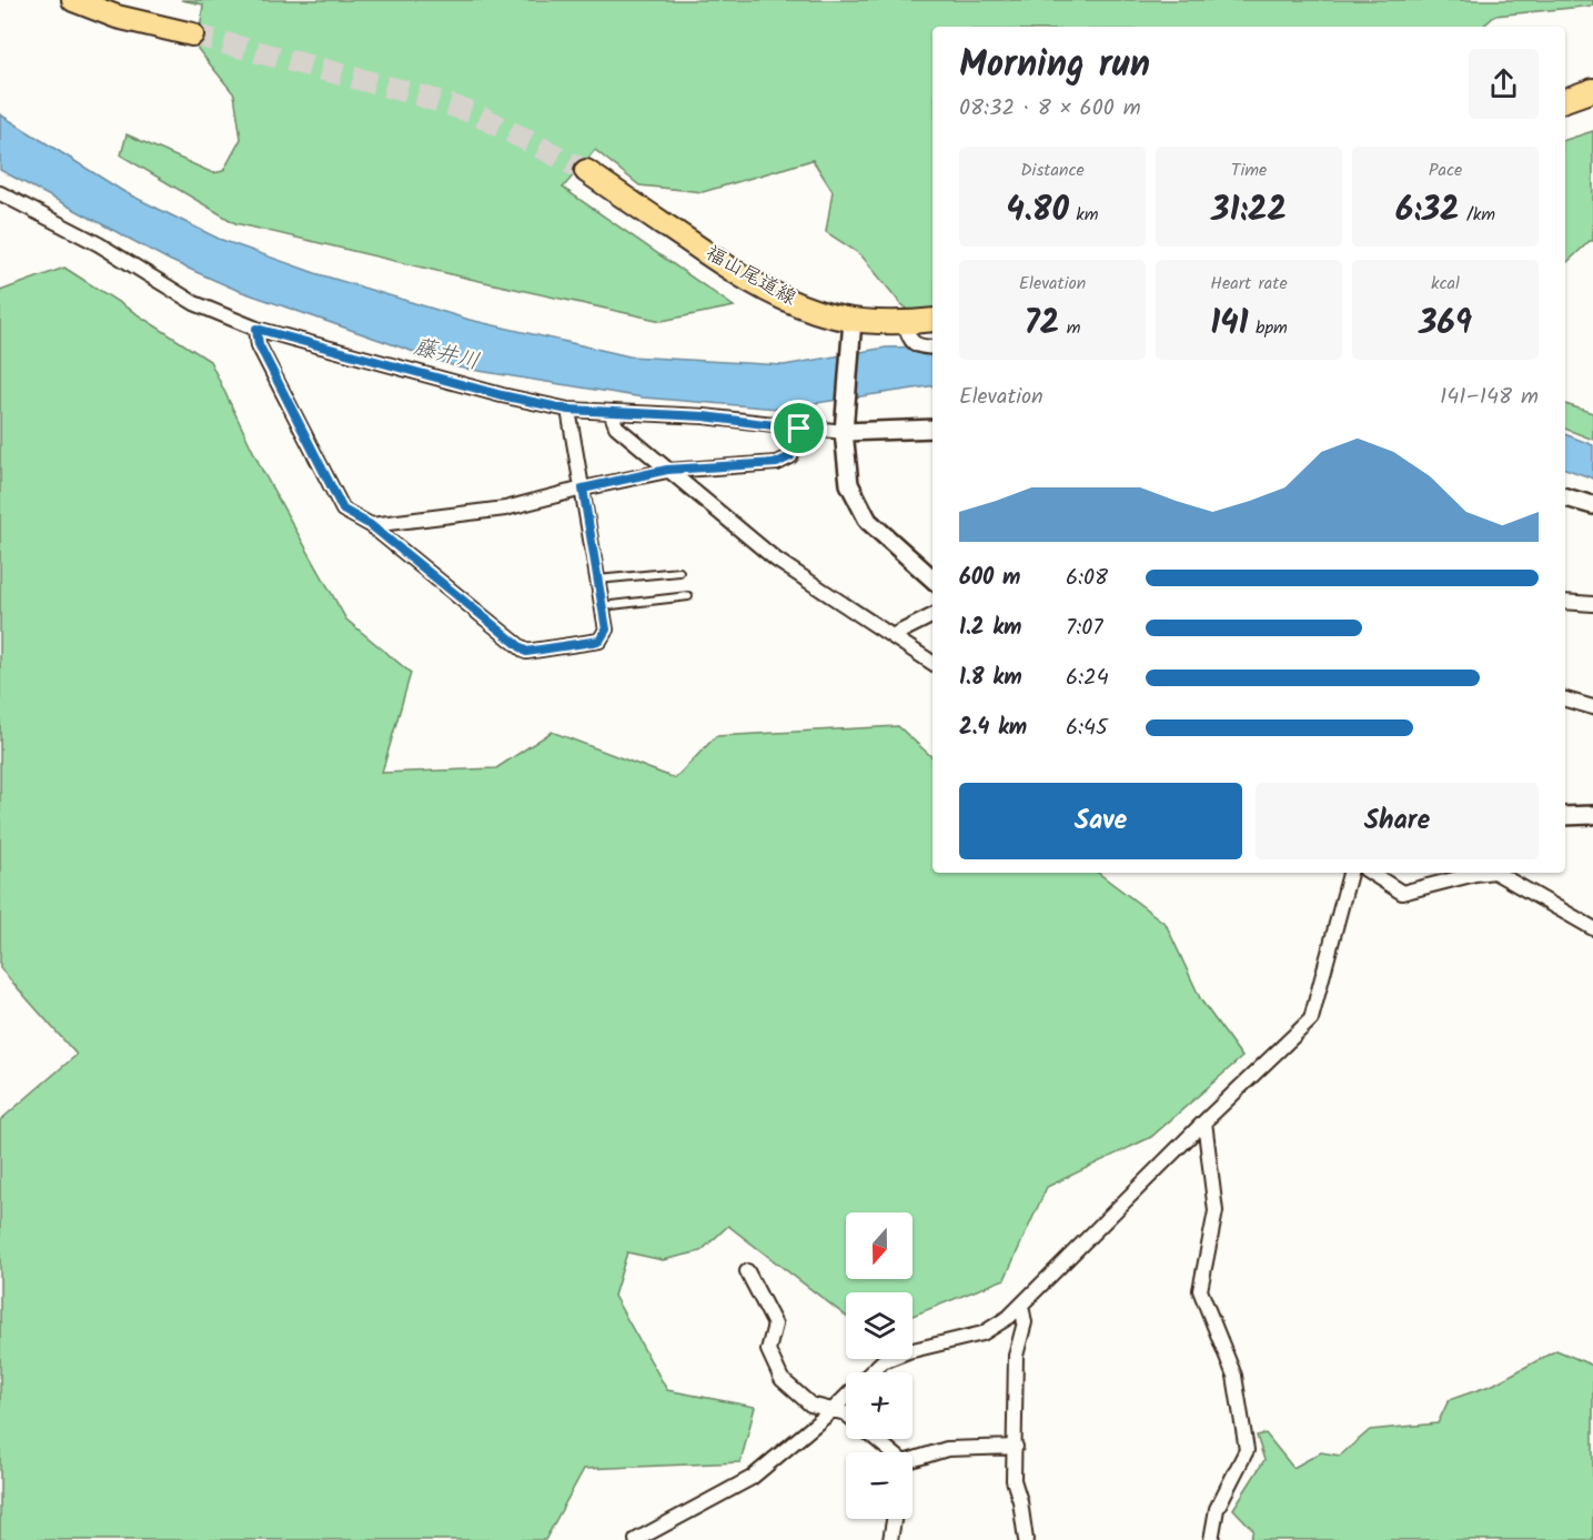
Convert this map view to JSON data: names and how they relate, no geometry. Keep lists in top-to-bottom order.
{
  "streets": {
    "main road": ["福山尾道線"]
  },
  "water": ["藤井川"],
  "north": "bottom",
  "page": {
    "heading": ["Morning run", "08:32 · 8 × 600 m"],
    "stats": [
      ["Distance", "4.80 km"],
      ["Time", "31:22"],
      ["Pace", "6:32 /km"],
      ["Elevation", "72 m"],
      ["Heart rate", "141 bpm"],
      ["kcal", "369"]
    ],
    "chart": ["Elevation", "141–148 m"],
    "list": [
      {
        "name": "600 m",
        "note": "6:08"
      },
      {
        "name": "1.2 km",
        "note": "7:07"
      },
      {
        "name": "1.8 km",
        "note": "6:24"
      },
      {
        "name": "2.4 km",
        "note": "6:45"
      }
    ],
    "buttons": ["Save", "Share"],
    "map_buttons": ["+", "−"]
  }
}
